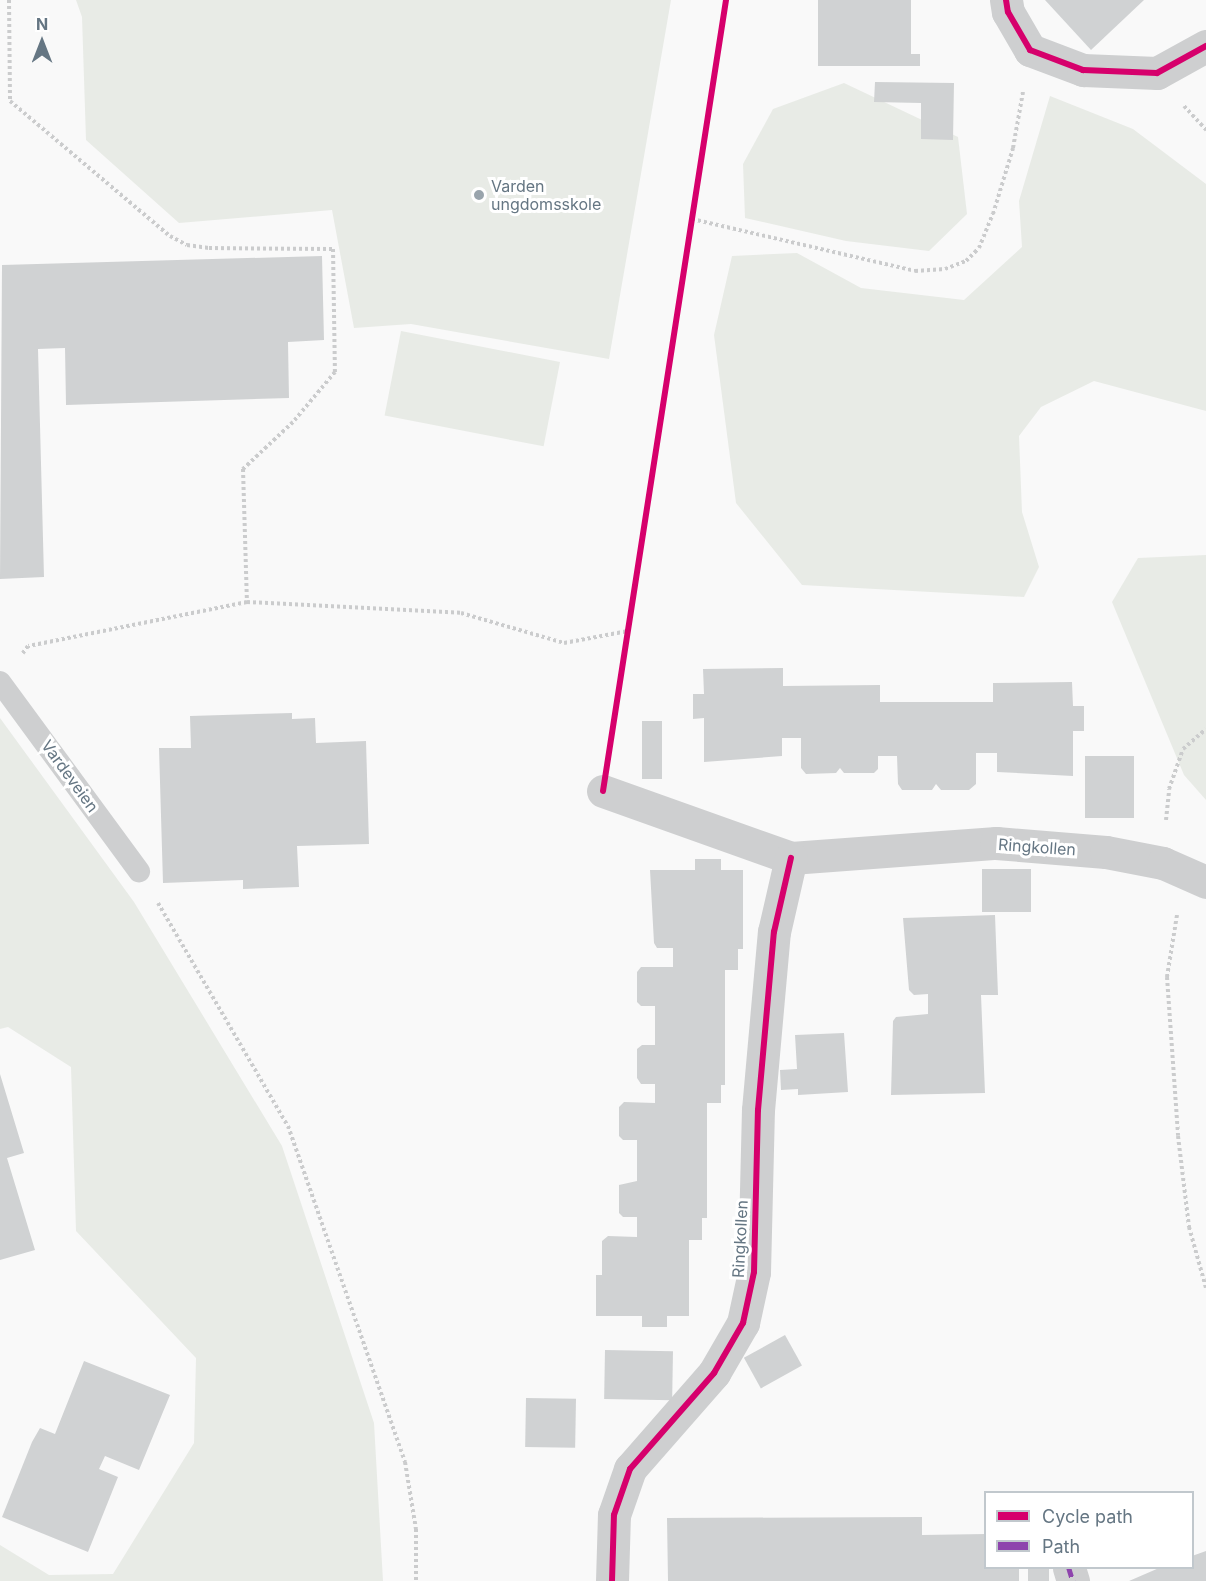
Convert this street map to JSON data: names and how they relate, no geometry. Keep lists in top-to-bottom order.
{
  "streets": {
    "street": ["Ringkollen"],
    "lane": ["Vardeveien"]
  },
  "places": ["Varden ungdomsskole"],
  "legend": ["Cycle path", "Path"],
  "north": "top"
}
